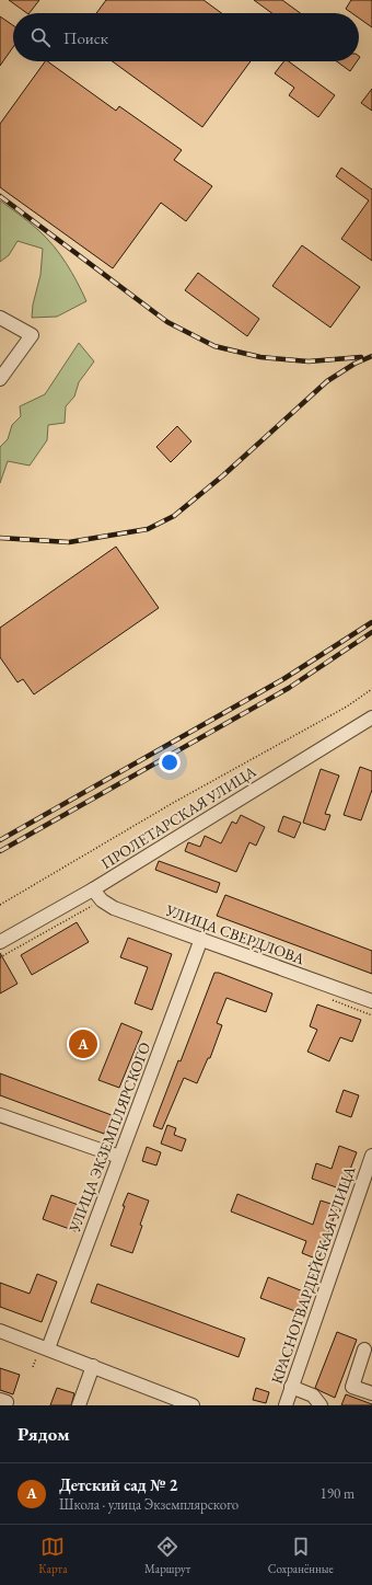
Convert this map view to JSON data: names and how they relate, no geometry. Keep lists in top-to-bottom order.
{
  "streets": {
    "street": [
      "ПРОЛЕТАРСКАЯ УЛИЦА",
      "УЛИЦА СВЕРДЛОВА",
      "УЛИЦА ЭКЗЕМПЛЯРСКОГО",
      "КРАСНОГВАРДЕЙСКАЯ УЛИЦА"
    ]
  },
  "crossings": [
    ["ПРОЛЕТАРСКАЯ УЛИЦА", "УЛИЦА СВЕРДЛОВА"],
    ["УЛИЦА СВЕРДЛОВА", "УЛИЦА ЭКЗЕМПЛЯРСКОГО"]
  ],
  "page": {
    "search": "Поиск",
    "pins": "A",
    "heading": "Рядом",
    "list": [
      {
        "mark": "A",
        "name": "Детский сад № 2",
        "note": "Школа · улица Экземплярского",
        "value": "190 m"
      }
    ],
    "nav": ["Карта", "Маршрут", "Сохранённые"]
  }
}
